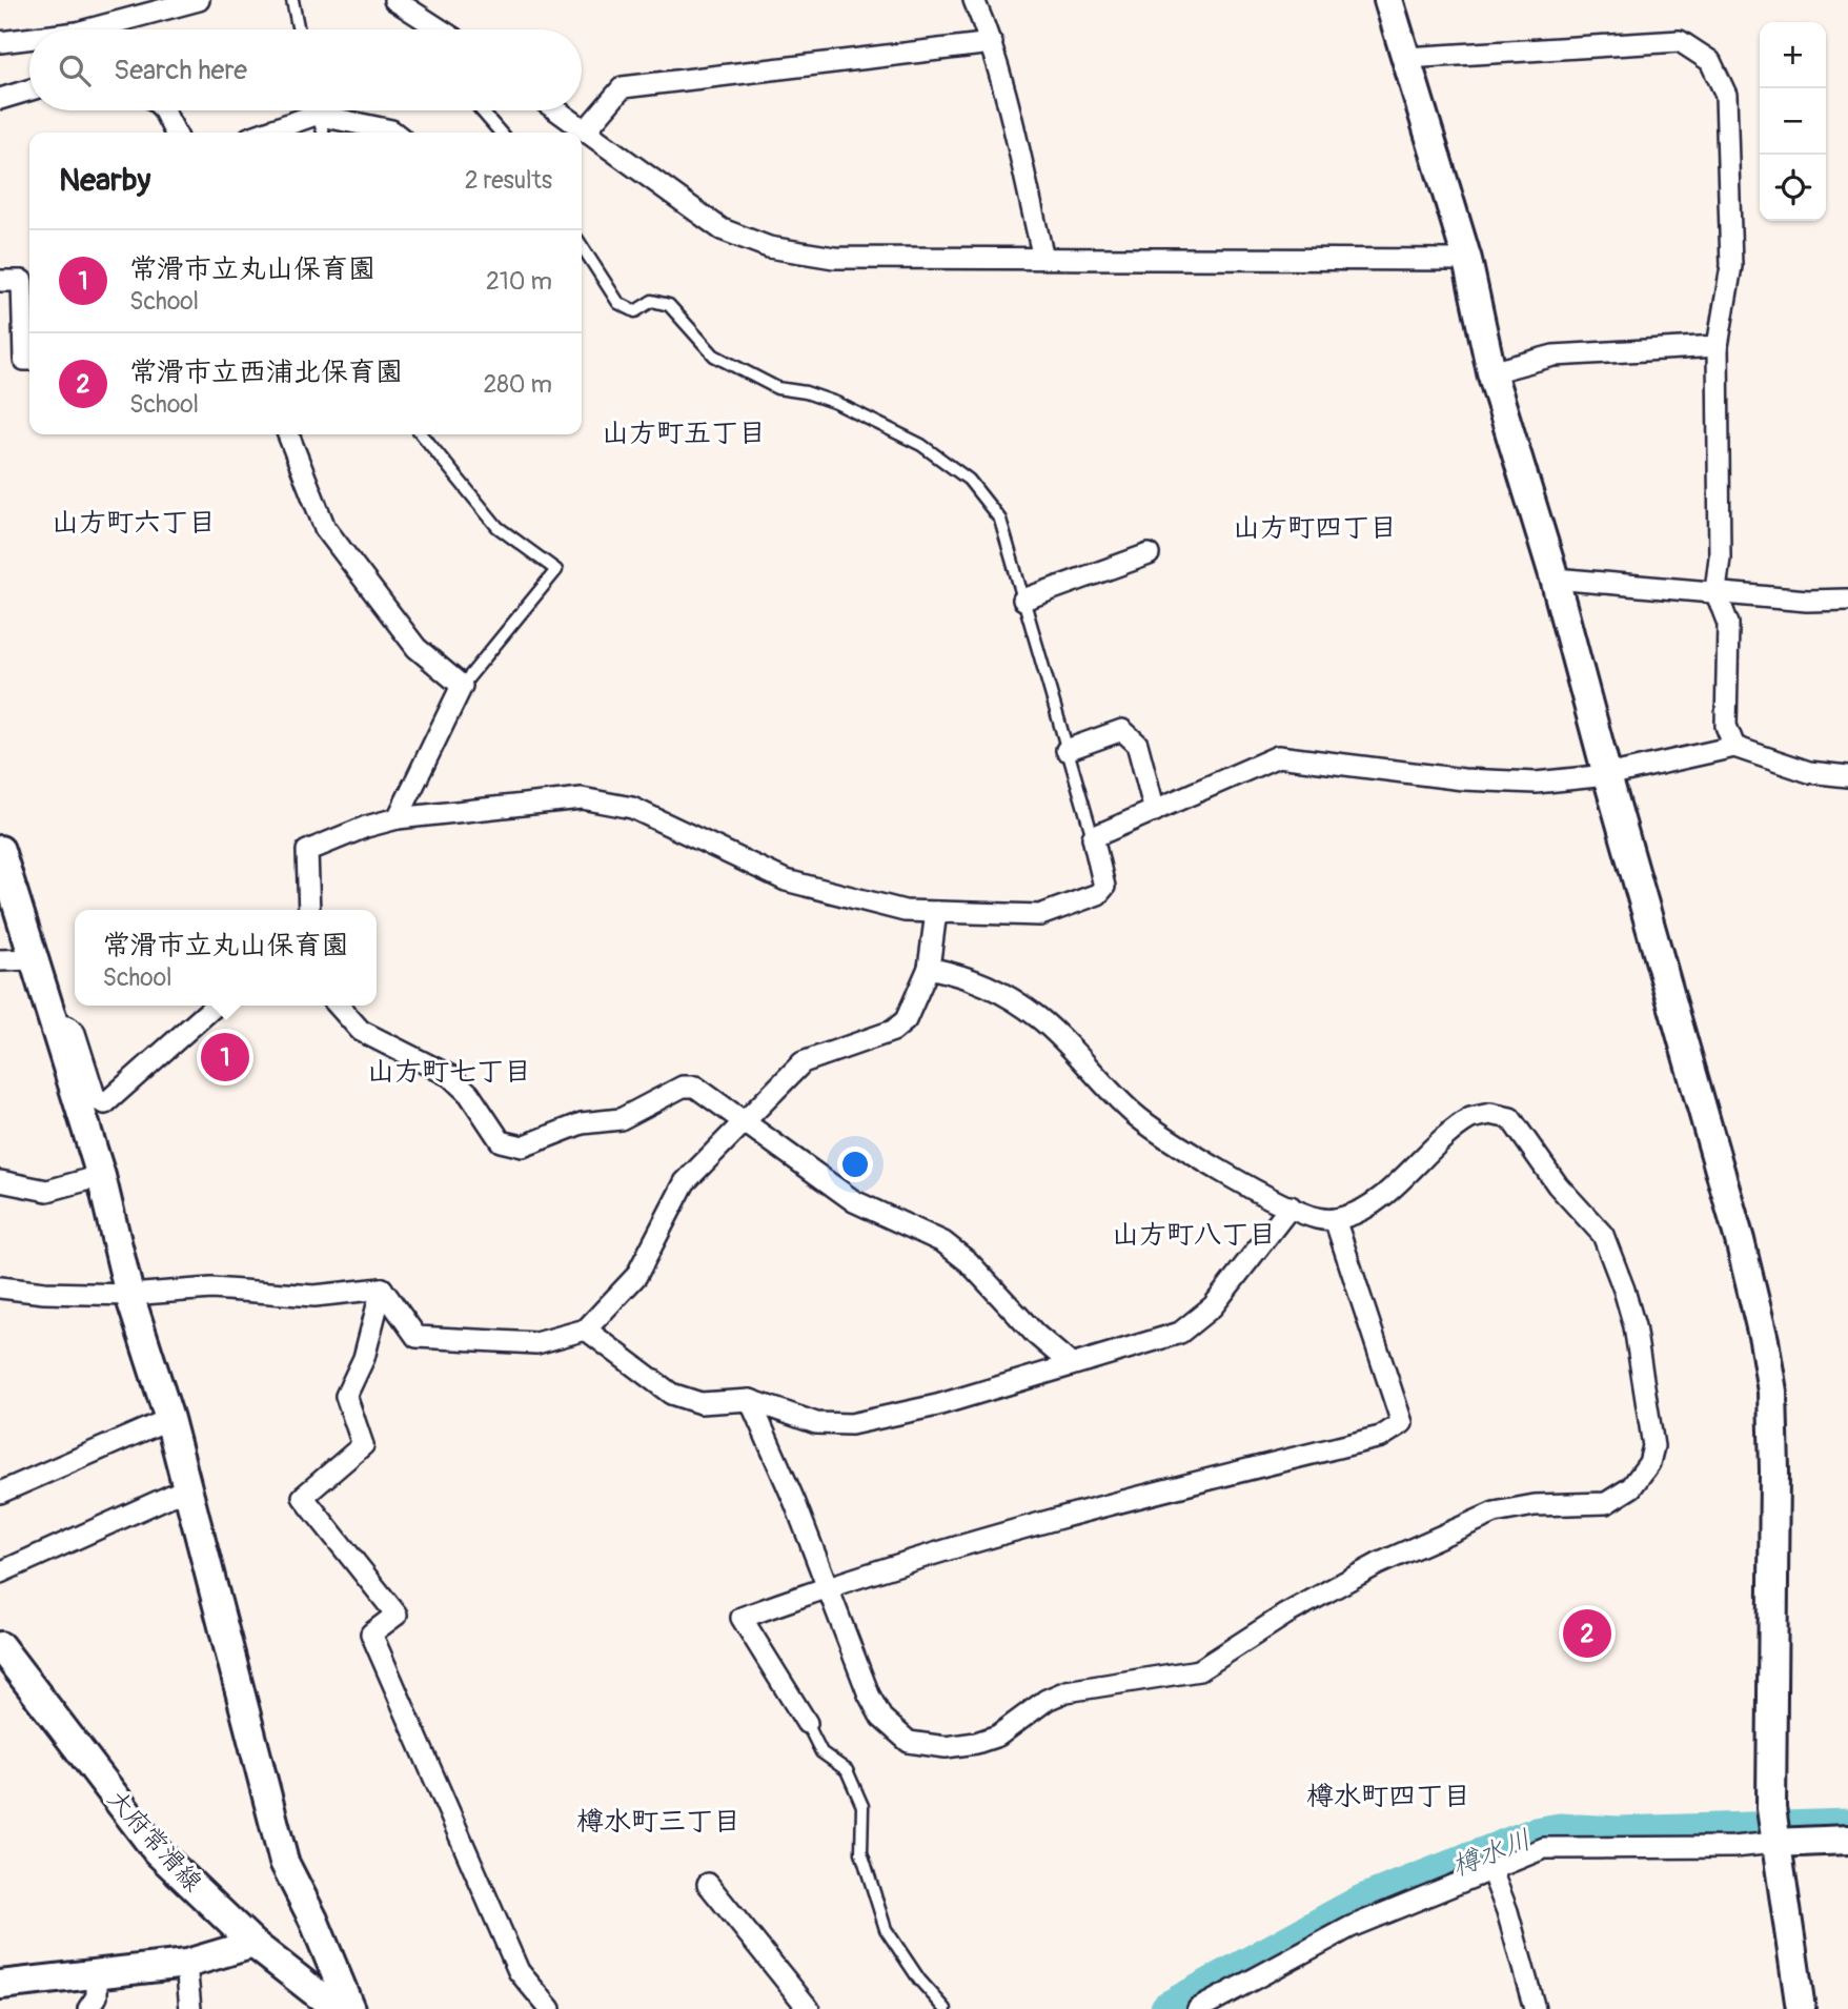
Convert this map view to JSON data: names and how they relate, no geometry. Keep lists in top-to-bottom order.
{
  "streets": {
    "street": ["大府常滑線"]
  },
  "districts": [
    "山方町五丁目",
    "山方町六丁目",
    "山方町四丁目",
    "山方町七丁目",
    "山方町八丁目",
    "樽水町四丁目",
    "樽水町三丁目"
  ],
  "water": ["樽水川"],
  "page": {
    "map_buttons": ["+", "−"],
    "search": "Search here",
    "heading": ["Nearby", "2 results"],
    "list": [
      {
        "mark": "1",
        "name": "常滑市立丸山保育園",
        "note": "School",
        "value": "210 m"
      },
      {
        "mark": "2",
        "name": "常滑市立西浦北保育園",
        "note": "School",
        "value": "280 m"
      }
    ],
    "popup": ["常滑市立丸山保育園", "School"],
    "pins": ["1", "2"]
  }
}
